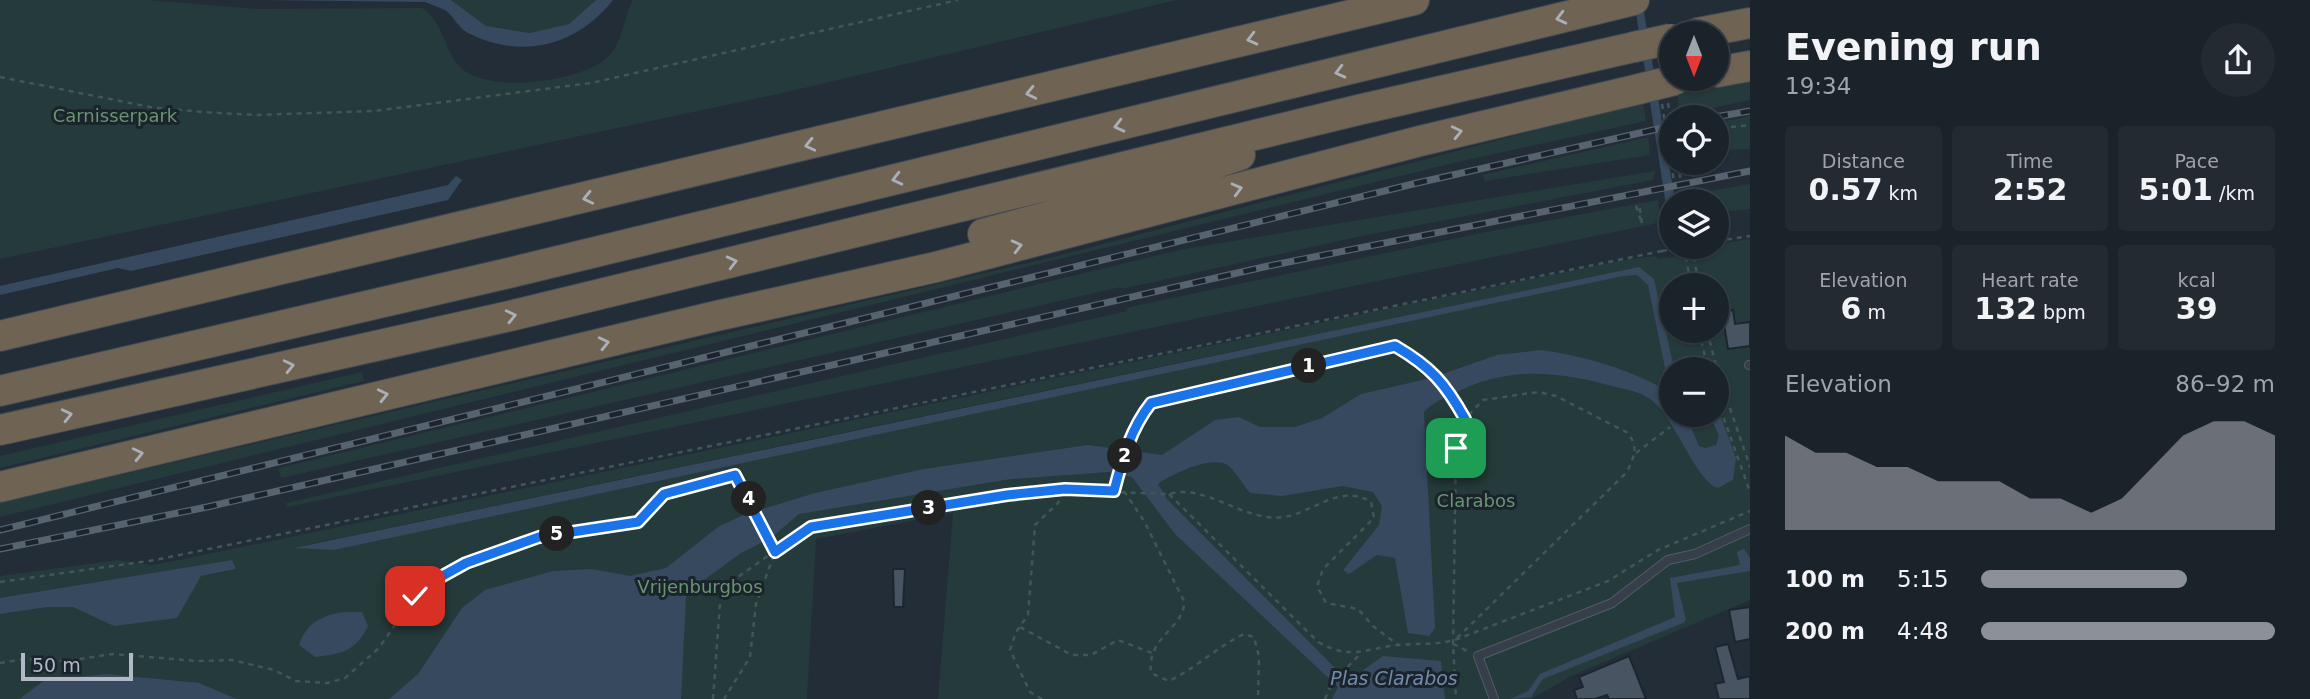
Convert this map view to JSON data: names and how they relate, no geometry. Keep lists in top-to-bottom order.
{
  "water": ["Plas Clarabos"],
  "parks": ["Carnisserpark", "Clarabos", "Vrijenburgbos"],
  "scale_bar": "50 m",
  "north": "bottom",
  "page": {
    "heading": ["Evening run", "19:34"],
    "map_buttons": ["+", "−"],
    "stats": [
      ["Distance", "0.57 km"],
      ["Time", "2:52"],
      ["Pace", "5:01 /km"],
      ["Elevation", "6 m"],
      ["Heart rate", "132 bpm"],
      ["kcal", "39"]
    ],
    "pins": [
      "1",
      "2",
      "4",
      "3",
      "5"
    ],
    "chart": ["Elevation", "86–92 m"],
    "list": [
      {
        "name": "100 m",
        "note": "5:15"
      },
      {
        "name": "200 m",
        "note": "4:48"
      }
    ],
    "scale": "50 m"
  }
}
